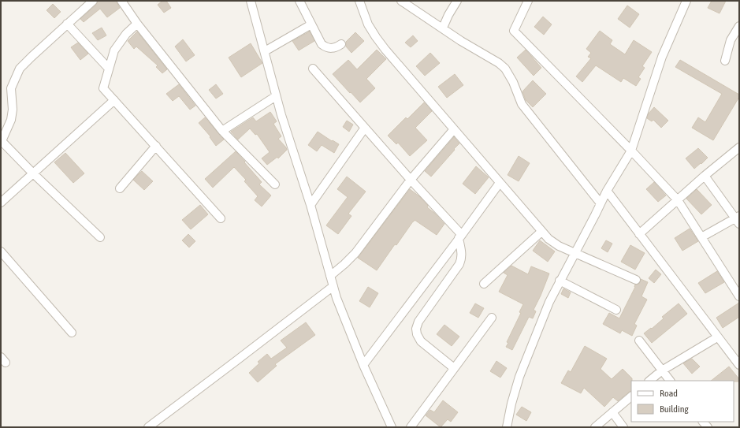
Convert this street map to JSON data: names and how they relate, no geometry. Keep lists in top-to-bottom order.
{
  "legend": ["Road", "Building"]
}
